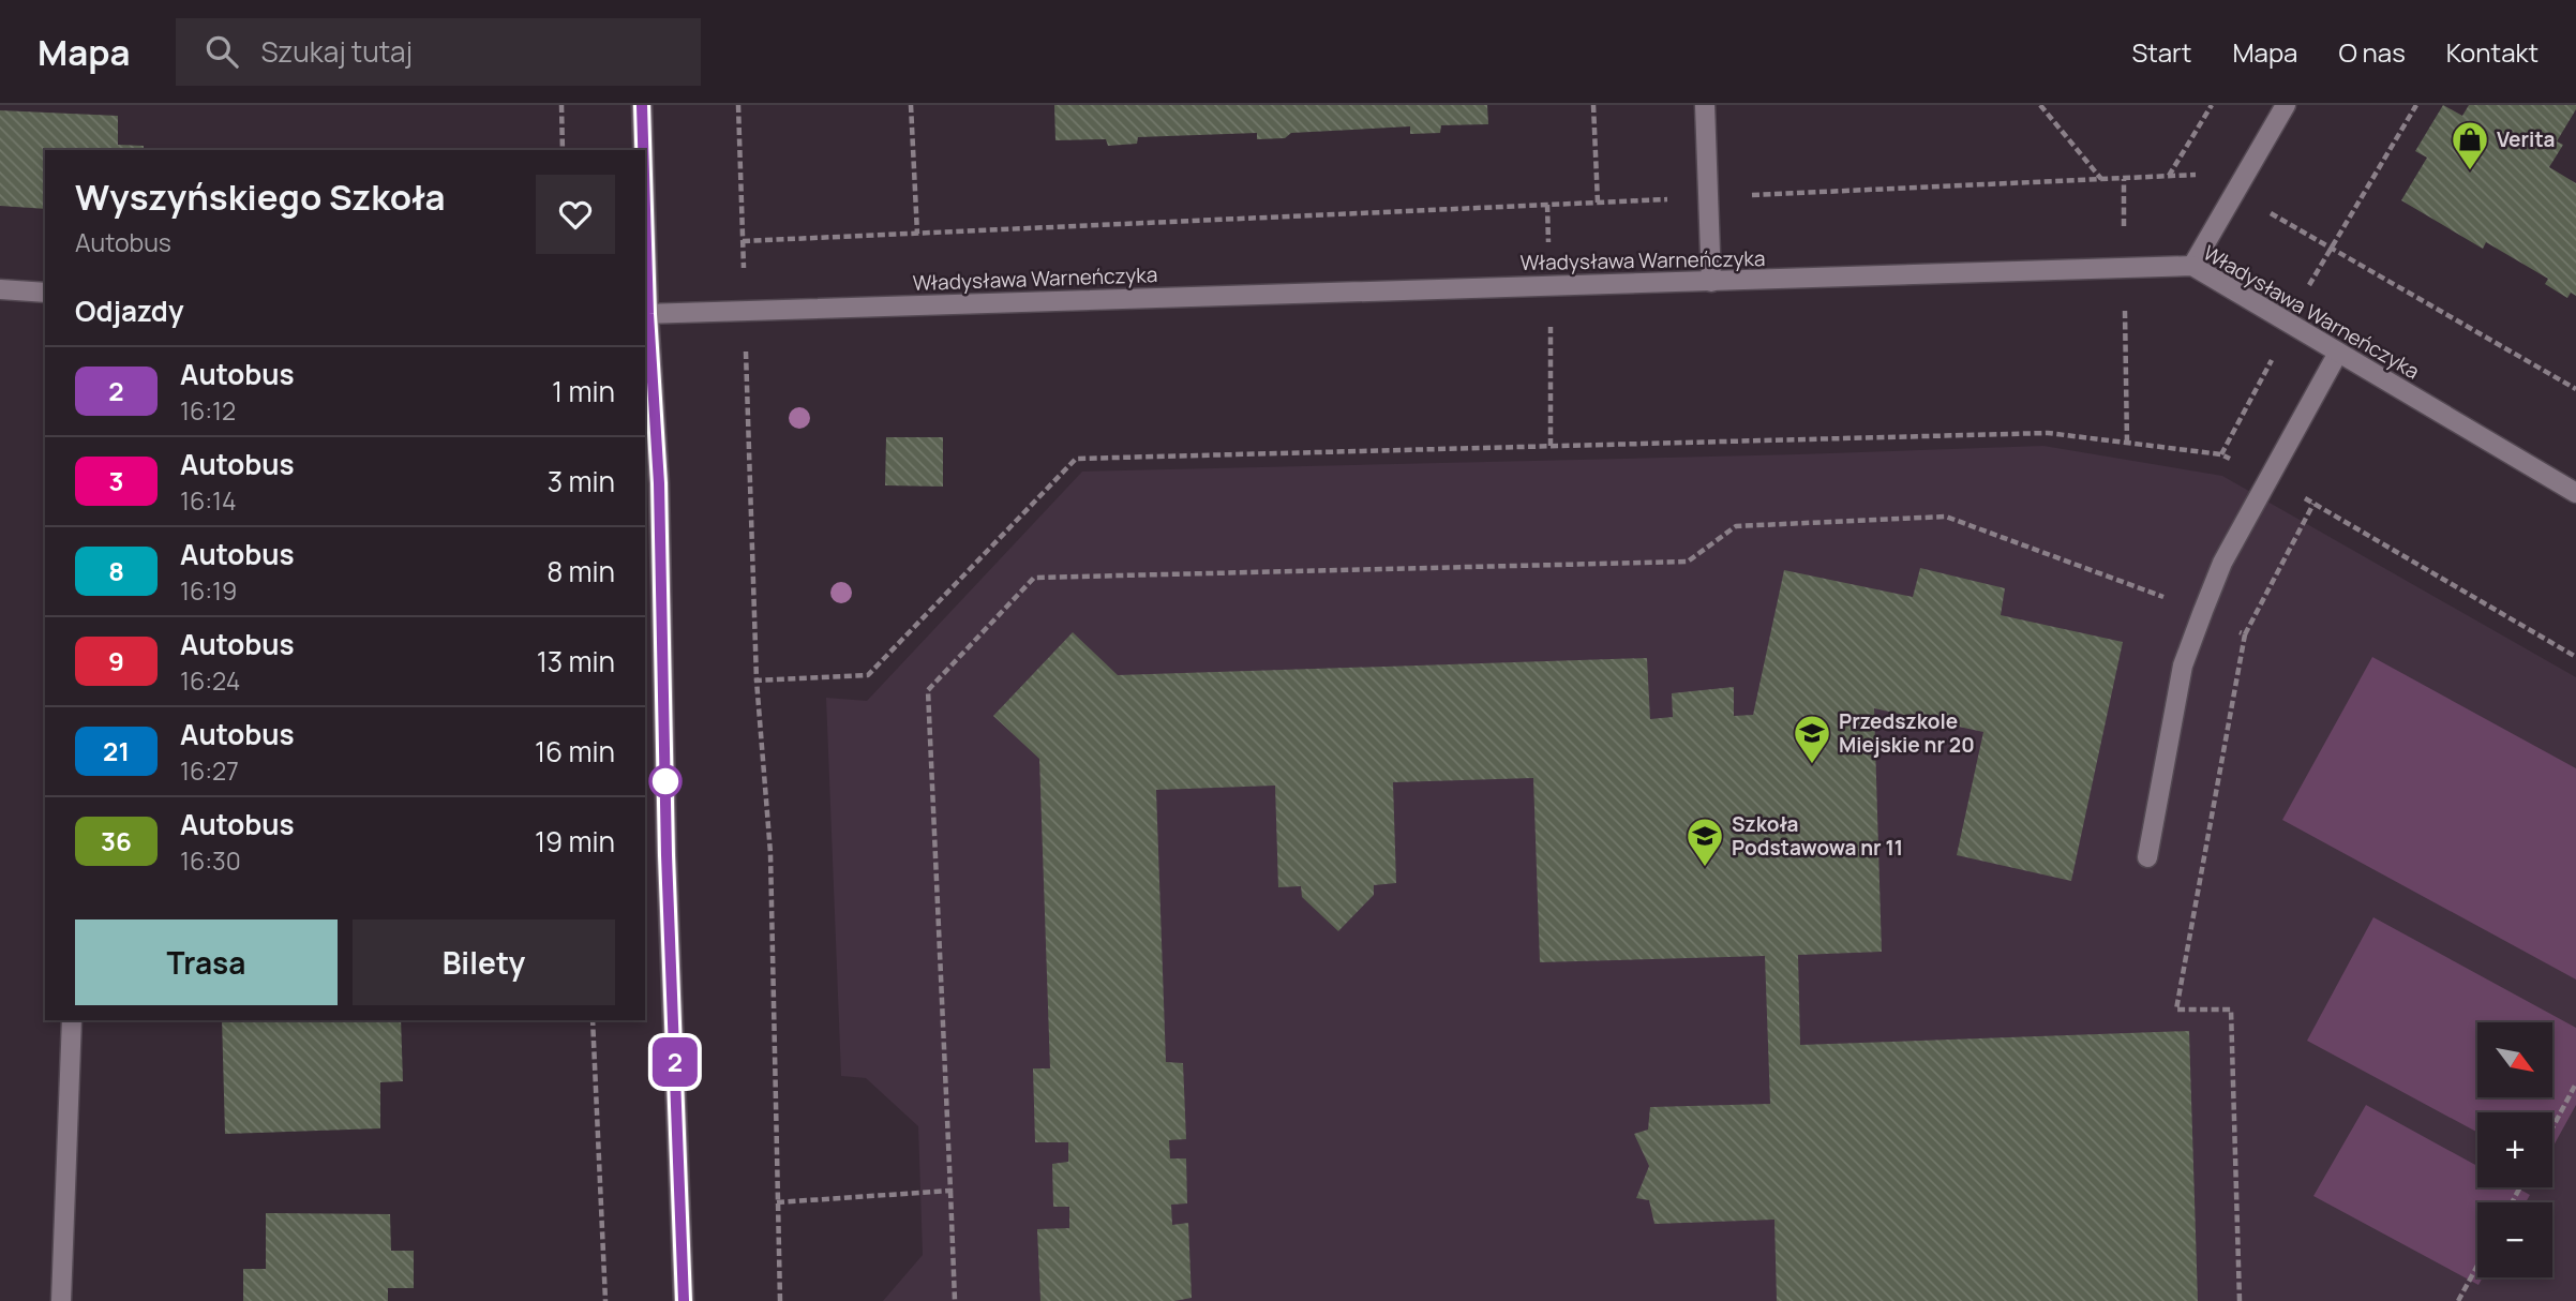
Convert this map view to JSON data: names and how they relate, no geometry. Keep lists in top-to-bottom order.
{
  "streets": {
    "street": ["Władysława Warneńczyka"]
  },
  "places": {
    "shop": ["Verita"],
    "school or university": ["Przedszkole Miejskie nr 20", "Szkoła Podstawowa nr 11"]
  },
  "lines": ["bus line 2"],
  "north": "bottom right",
  "page": {
    "header": "Mapa",
    "search": "Szukaj tutaj",
    "nav": [
      "Start",
      "Mapa",
      "O nas",
      "Kontakt"
    ],
    "on_map": "2",
    "heading": [
      ["Wyszyńskiego Szkoła", "Autobus"],
      "Odjazdy"
    ],
    "list": [
      {
        "mark": "2",
        "name": "Autobus",
        "note": "16:12",
        "value": "1 min"
      },
      {
        "mark": "3",
        "name": "Autobus",
        "note": "16:14",
        "value": "3 min"
      },
      {
        "mark": "8",
        "name": "Autobus",
        "note": "16:19",
        "value": "8 min"
      },
      {
        "mark": "9",
        "name": "Autobus",
        "note": "16:24",
        "value": "13 min"
      },
      {
        "mark": "21",
        "name": "Autobus",
        "note": "16:27",
        "value": "16 min"
      },
      {
        "mark": "36",
        "name": "Autobus",
        "note": "16:30",
        "value": "19 min"
      }
    ],
    "buttons": ["Trasa", "Bilety"],
    "map_buttons": ["+", "−"]
  }
}
